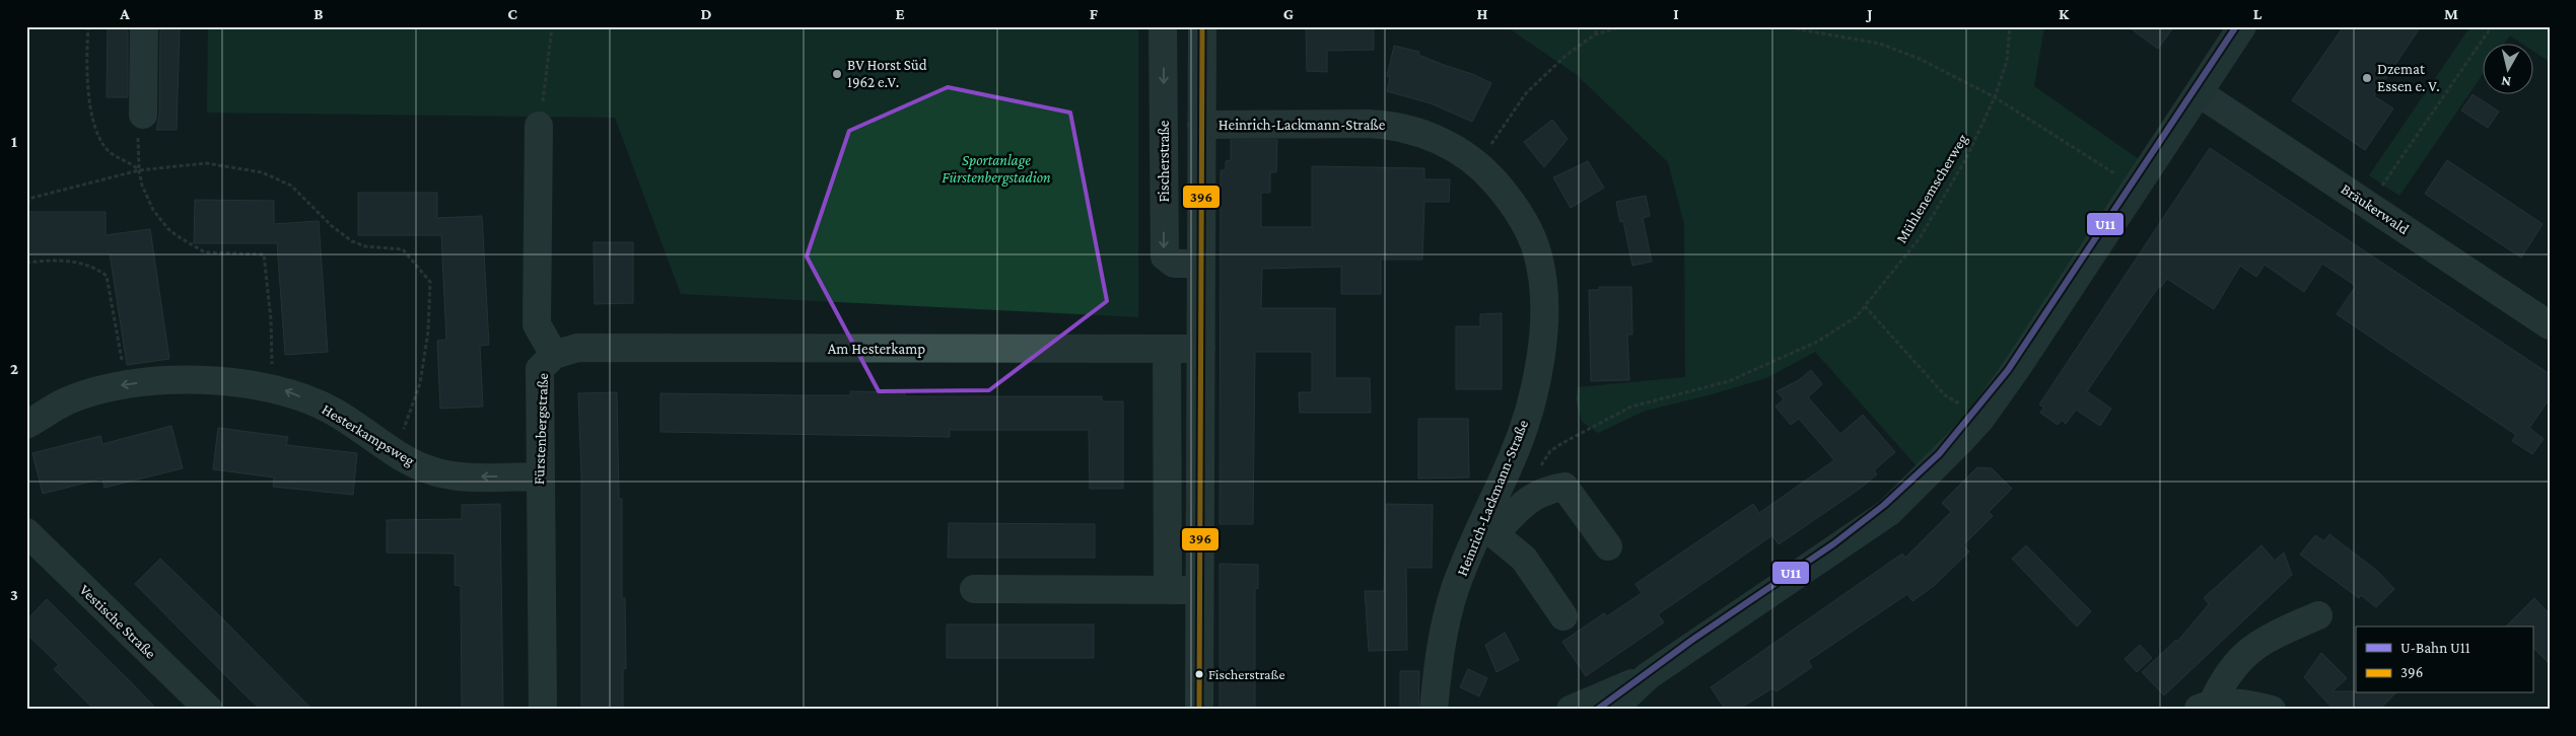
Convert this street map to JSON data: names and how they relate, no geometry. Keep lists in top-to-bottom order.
{
  "streets": {
    "street": [
      "Heinrich-Lackmann-Straße",
      "Fischerstraße",
      "Bräukerwald",
      "Am Hesterkamp",
      "Fürstenbergstraße",
      "Hesterkampsweg",
      "Vestische Straße"
    ],
    "path": ["Mühlenemscherweg"]
  },
  "crossings": [
    ["Am Hesterkamp", "Fürstenbergstraße"],
    ["Fürstenbergstraße", "Hesterkampsweg"]
  ],
  "one_way": ["Hesterkampsweg"],
  "parks": ["Sportanlage Fürstenbergstadion"],
  "places": ["BV Horst Süd 1962 e.V.", "Dzemat Essen e. V.", "Fischerstraße"],
  "lines": ["metro line U11", "transit line 396"],
  "legend": ["U-Bahn U11", "396"],
  "north": "bottom",
  "grid": {
    "columns": [
      "A",
      "B",
      "C",
      "D",
      "E",
      "F",
      "G",
      "H",
      "I",
      "J",
      "K",
      "L",
      "M"
    ],
    "rows": ["1", "2", "3"]
  }
}
